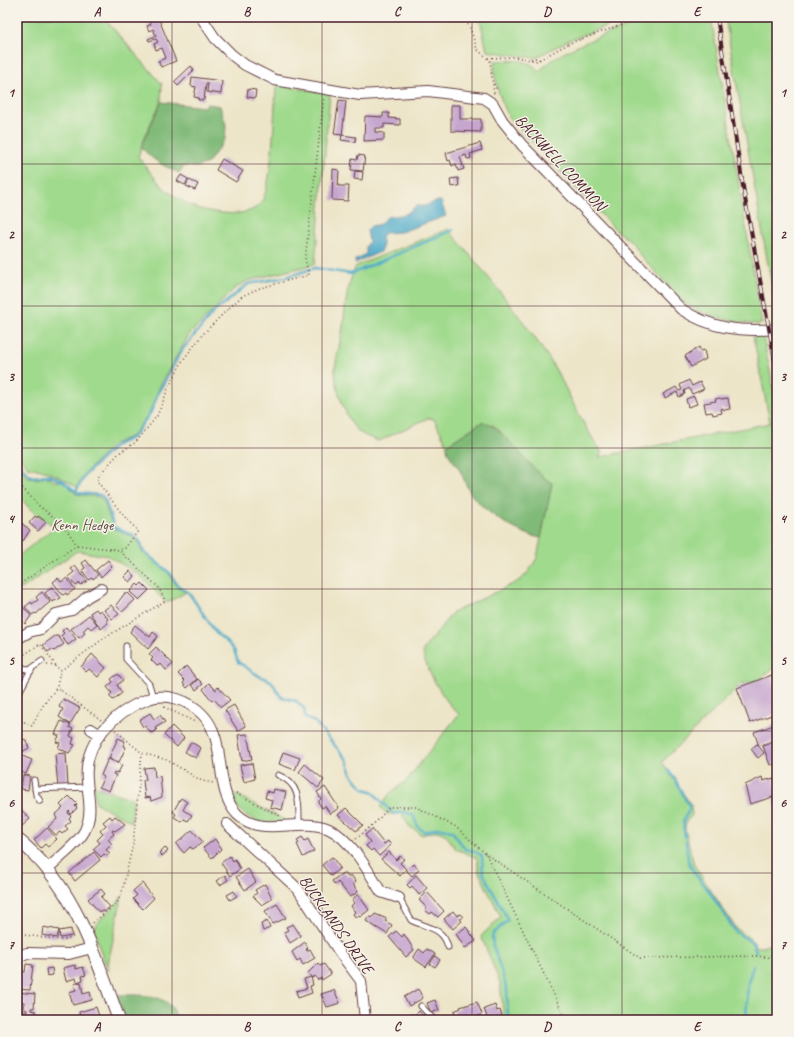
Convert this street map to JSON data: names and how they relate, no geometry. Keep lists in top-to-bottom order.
{
  "streets": {
    "street": ["BACKWELL COMMON", "BUCKLANDS DRIVE"]
  },
  "parks": ["Kenn Hedge"],
  "grid": {
    "columns": [
      "A",
      "B",
      "C",
      "D",
      "E"
    ],
    "rows": [
      "1",
      "2",
      "3",
      "4",
      "5",
      "6",
      "7"
    ]
  }
}
